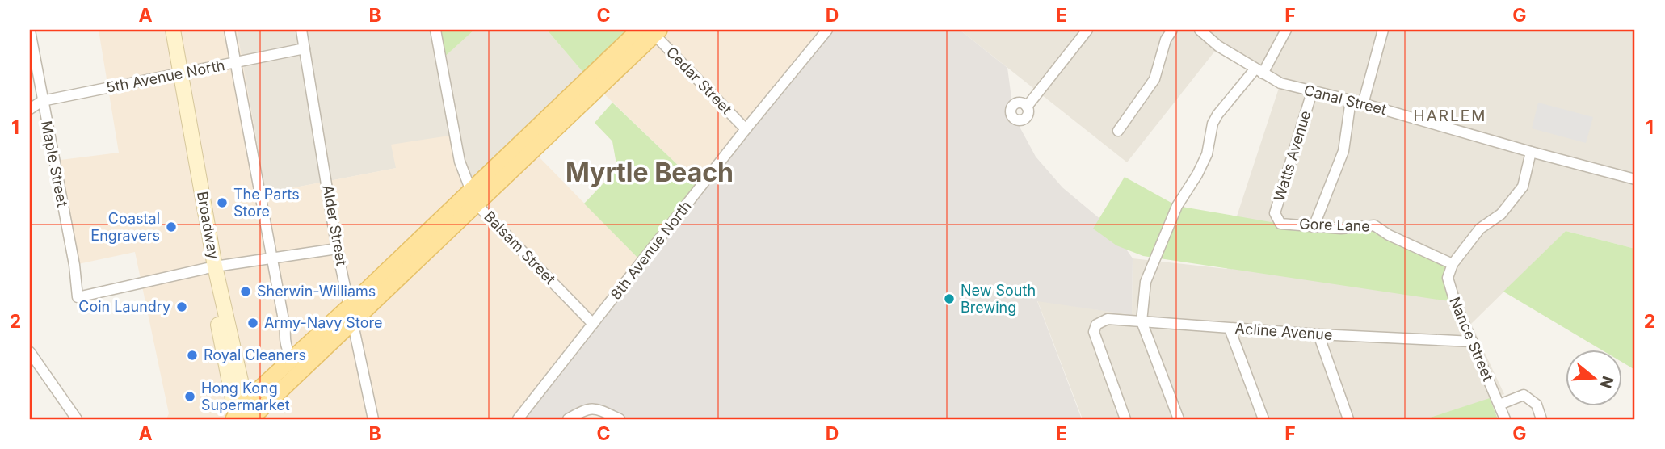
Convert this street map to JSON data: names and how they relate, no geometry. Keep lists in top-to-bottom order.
{
  "streets": {
    "main road": ["Broadway"],
    "street": [
      "5th Avenue North",
      "Cedar Street",
      "Canal Street",
      "Watts Avenue",
      "Maple Street",
      "Alder Street",
      "Gore Lane",
      "Balsam Street",
      "8th Avenue North",
      "Acline Avenue",
      "Nance Street"
    ]
  },
  "crossings": [
    ["5th Avenue North", "Maple Street"],
    ["5th Avenue North", "Broadway"],
    ["5th Avenue North", "Alder Street"],
    ["Cedar Street", "8th Avenue North"],
    ["Canal Street", "Watts Avenue"],
    ["Watts Avenue", "Gore Lane"],
    ["Maple Street", "Broadway"],
    ["Gore Lane", "Nance Street"],
    ["Balsam Street", "8th Avenue North"],
    ["Acline Avenue", "Nance Street"]
  ],
  "districts": ["HARLEM", "Myrtle Beach"],
  "places": [
    "The Parts Store",
    "Coastal Engravers",
    "Sherwin-Williams",
    "New South Brewing",
    "Coin Laundry",
    "Army-Navy Store",
    "Royal Cleaners",
    "Hong Kong Supermarket"
  ],
  "north": "right",
  "grid": {
    "columns": [
      "A",
      "B",
      "C",
      "D",
      "E",
      "F",
      "G"
    ],
    "rows": ["1", "2"]
  }
}
